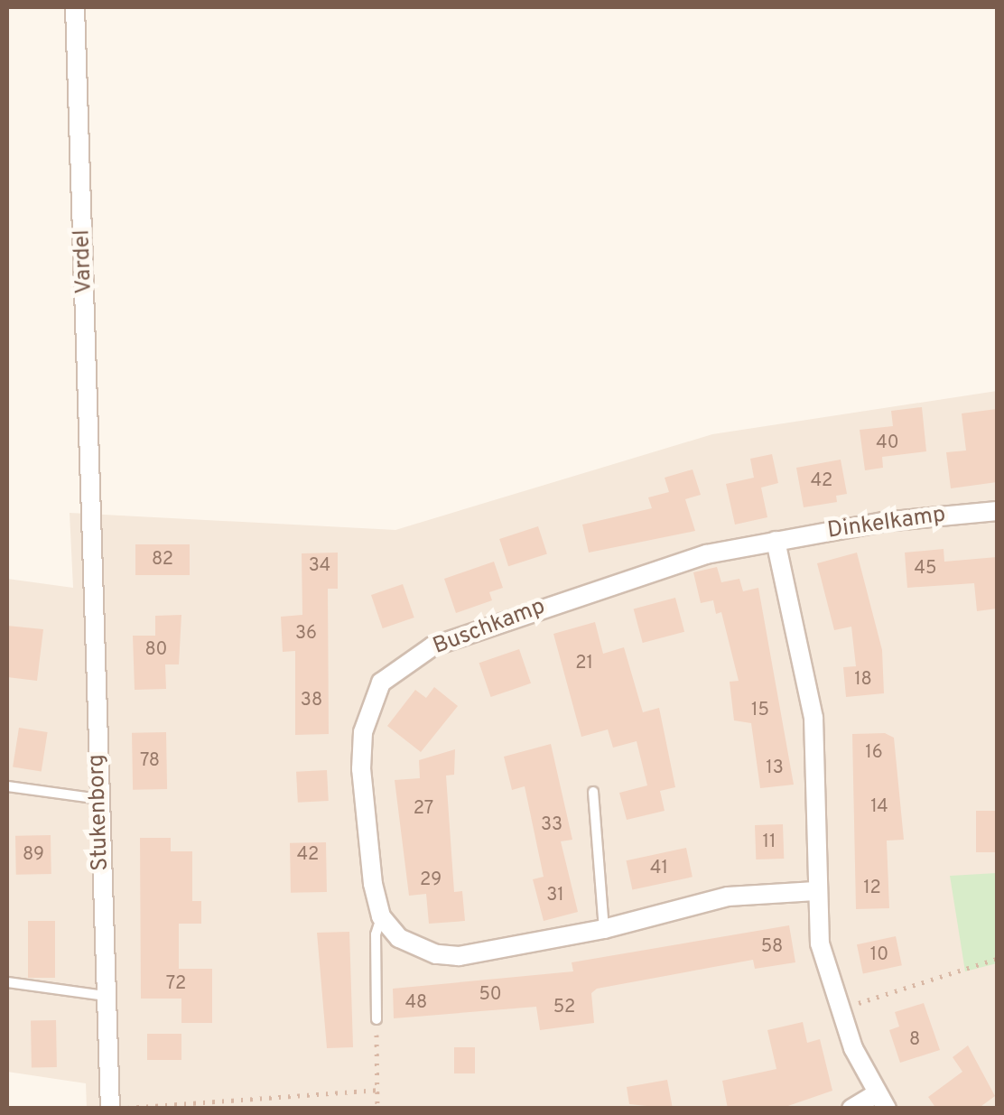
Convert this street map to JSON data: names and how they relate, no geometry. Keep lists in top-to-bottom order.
{
  "streets": {
    "street": [
      "Vardel",
      "Dinkelkamp",
      "Buschkamp",
      "Stukenborg"
    ]
  },
  "crossings": [
    ["Vardel", "Stukenborg"],
    ["Dinkelkamp", "Buschkamp"]
  ],
  "house_numbers": [
    "40",
    "42",
    "82",
    "34",
    "45",
    "36",
    "80",
    "21",
    "18",
    "38",
    "15",
    "16",
    "78",
    "13",
    "14",
    "27",
    "33",
    "11",
    "89",
    "42",
    "41",
    "29",
    "12",
    "31",
    "58",
    "10",
    "72",
    "50",
    "48",
    "52",
    "8"
  ]
}
